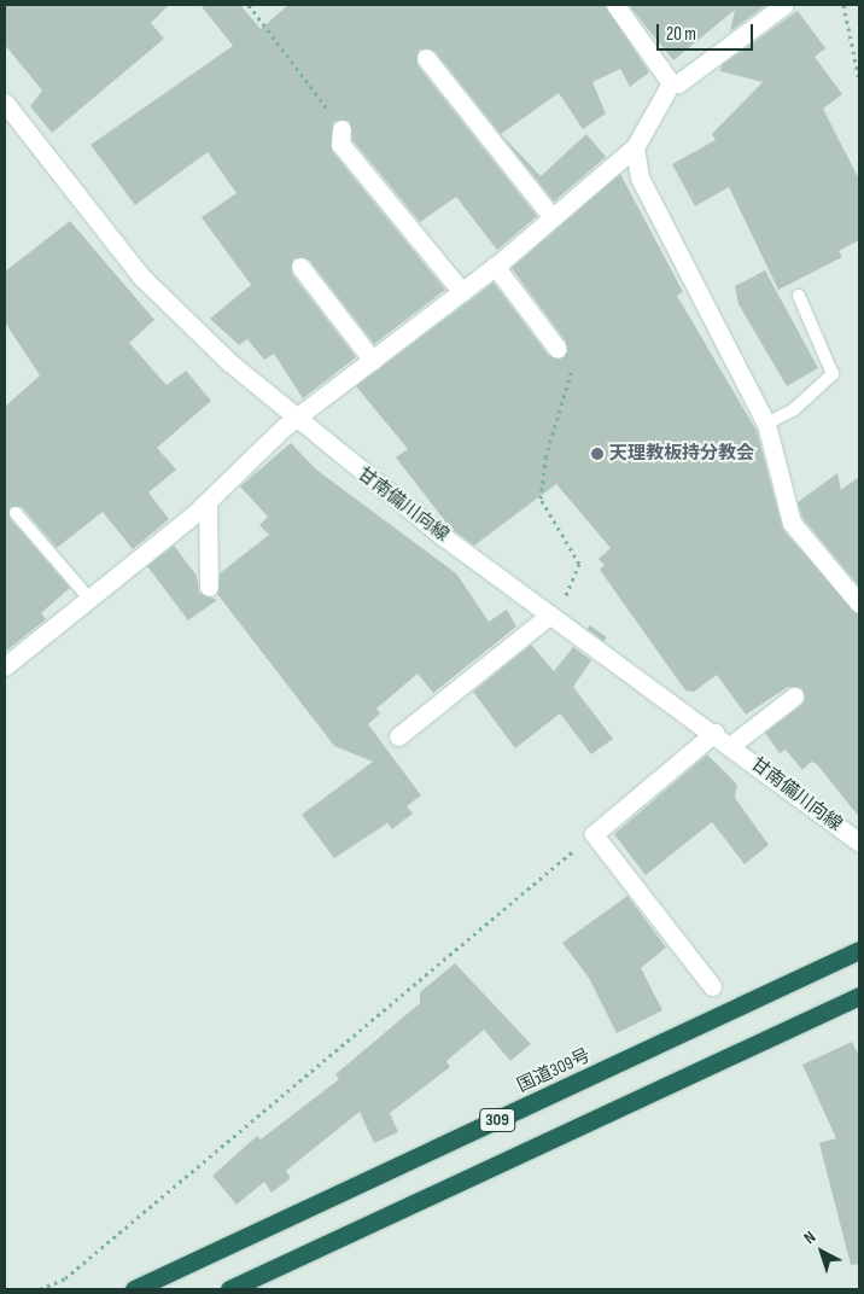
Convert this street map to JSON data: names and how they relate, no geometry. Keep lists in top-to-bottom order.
{
  "streets": {
    "highway": ["国道309号", "309"],
    "street": ["甘南備川向線"]
  },
  "places": ["天理教板持分教会"],
  "scale_bar": "20 m",
  "north": "top left"
}
